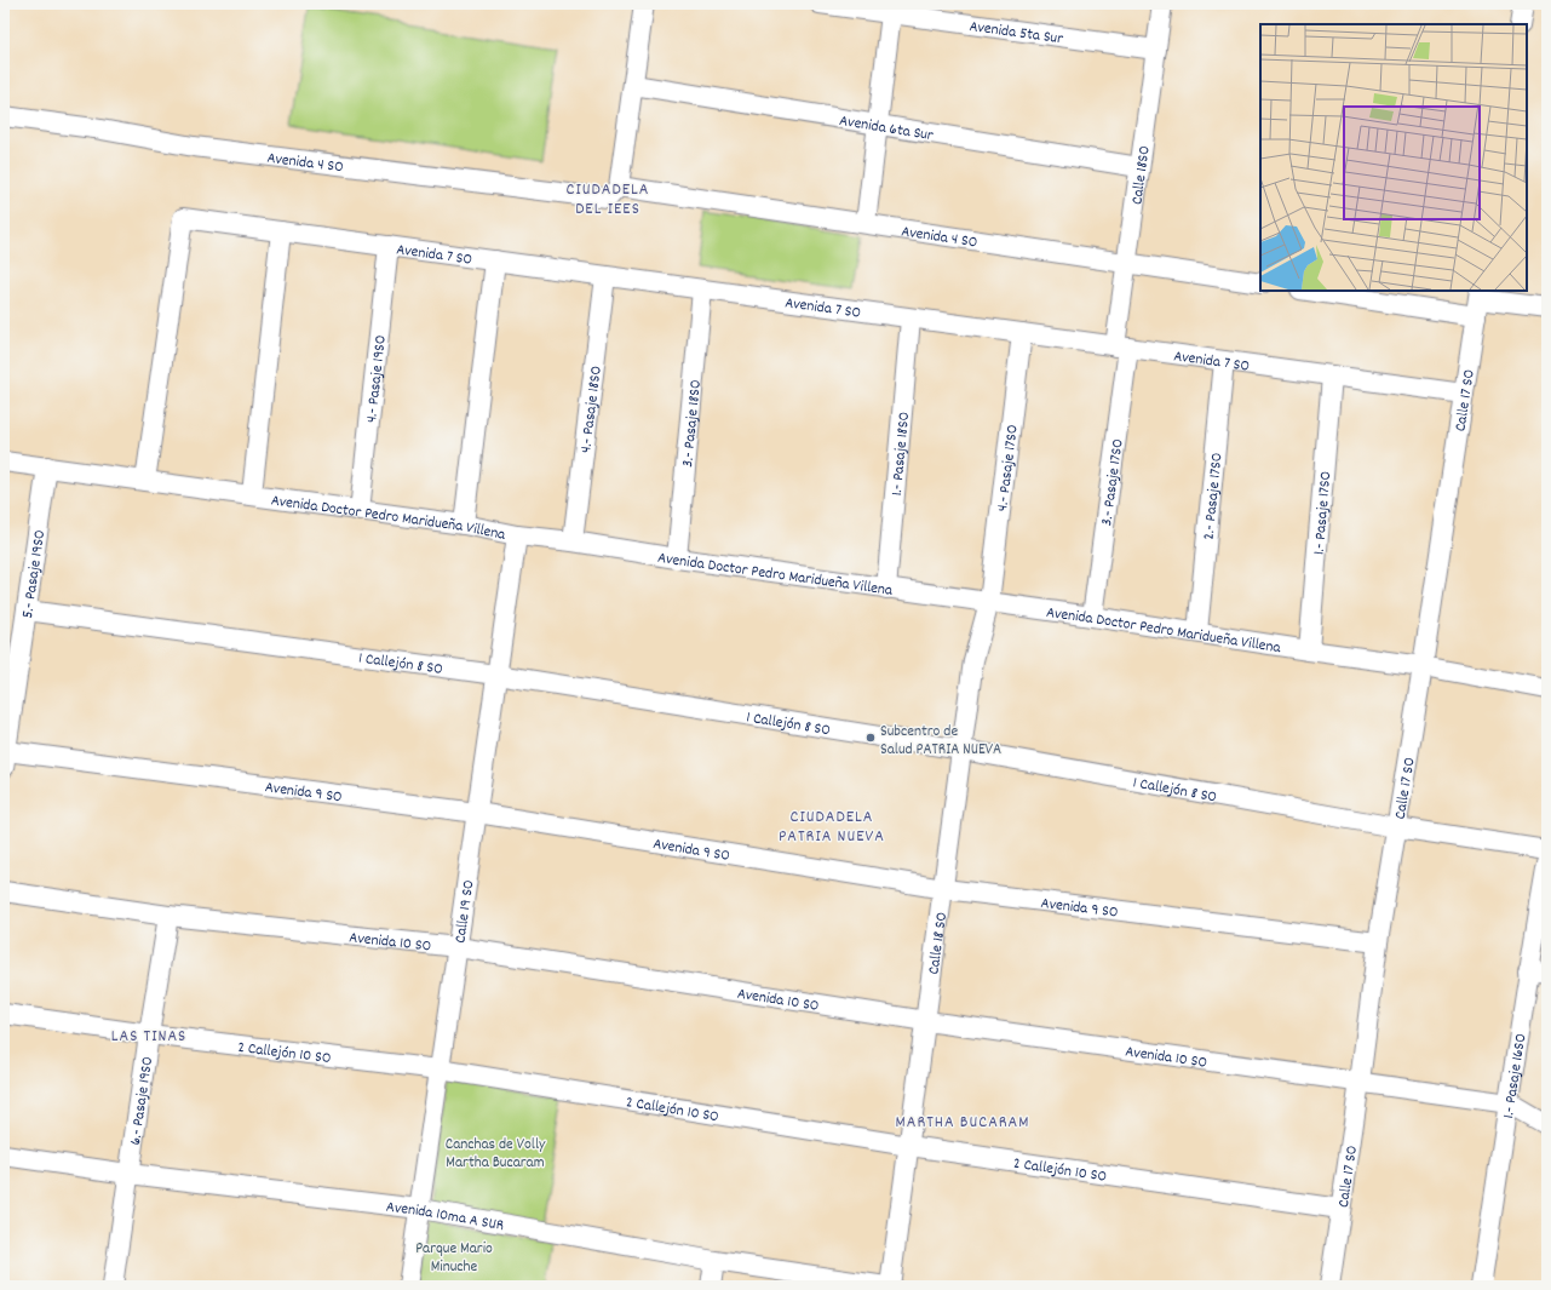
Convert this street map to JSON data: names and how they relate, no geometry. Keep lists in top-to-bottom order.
{
  "streets": {
    "street": [
      "Avenida 5ta Sur",
      "Avenida 6ta Sur",
      "Avenida 4 SO",
      "Calle 18SO",
      "Avenida 7 SO",
      "4.- Pasaje 19SO",
      "Calle 17 SO",
      "4.- Pasaje 18SO",
      "3.- Pasaje 18SO",
      "1.- Pasaje 18SO",
      "4.- Pasaje 17SO",
      "3.- Pasaje 17SO",
      "2.- Pasaje 17SO",
      "1.- Pasaje 17SO",
      "Avenida Doctor Pedro Maridueña Villena",
      "5.- Pasaje 19SO",
      "1 Callejón 8 SO",
      "Avenida 9 SO",
      "Calle 19 SO",
      "Avenida 10 SO",
      "Calle 18 SO",
      "2 Callejón 10 SO",
      "1.- Pasaje 16SO",
      "6.- Pasaje 19SO",
      "Avenida 10ma A SUR"
    ]
  },
  "crossings": [
    ["Avenida 5ta Sur", "Calle 18SO"],
    ["Avenida 6ta Sur", "Calle 18SO"],
    ["Avenida 4 SO", "Calle 18SO"],
    ["Calle 18SO", "Avenida 7 SO"],
    ["Calle 18SO", "3.- Pasaje 17SO"],
    ["Avenida 7 SO", "4.- Pasaje 19SO"],
    ["Avenida 7 SO", "Calle 17 SO"],
    ["Avenida 7 SO", "4.- Pasaje 18SO"],
    ["Avenida 7 SO", "3.- Pasaje 18SO"],
    ["Avenida 7 SO", "1.- Pasaje 18SO"],
    ["Avenida 7 SO", "4.- Pasaje 17SO"],
    ["Avenida 7 SO", "3.- Pasaje 17SO"],
    ["Avenida 7 SO", "2.- Pasaje 17SO"],
    ["Avenida 7 SO", "1.- Pasaje 17SO"],
    ["Avenida 7 SO", "Avenida Doctor Pedro Maridueña Villena"],
    ["4.- Pasaje 19SO", "Avenida Doctor Pedro Maridueña Villena"],
    ["Calle 17 SO", "Avenida Doctor Pedro Maridueña Villena"],
    ["Calle 17 SO", "1 Callejón 8 SO"],
    ["Calle 17 SO", "Avenida 9 SO"],
    ["Calle 17 SO", "Avenida 10 SO"],
    ["Calle 17 SO", "2 Callejón 10 SO"],
    ["4.- Pasaje 18SO", "Avenida Doctor Pedro Maridueña Villena"],
    ["3.- Pasaje 18SO", "Avenida Doctor Pedro Maridueña Villena"],
    ["1.- Pasaje 18SO", "Avenida Doctor Pedro Maridueña Villena"],
    ["4.- Pasaje 17SO", "Avenida Doctor Pedro Maridueña Villena"],
    ["4.- Pasaje 17SO", "Calle 18 SO"],
    ["3.- Pasaje 17SO", "Avenida Doctor Pedro Maridueña Villena"],
    ["2.- Pasaje 17SO", "Avenida Doctor Pedro Maridueña Villena"],
    ["1.- Pasaje 17SO", "Avenida Doctor Pedro Maridueña Villena"],
    ["Avenida Doctor Pedro Maridueña Villena", "5.- Pasaje 19SO"],
    ["Avenida Doctor Pedro Maridueña Villena", "Calle 19 SO"],
    ["Avenida Doctor Pedro Maridueña Villena", "Calle 18 SO"],
    ["5.- Pasaje 19SO", "1 Callejón 8 SO"],
    ["5.- Pasaje 19SO", "Avenida 9 SO"],
    ["1 Callejón 8 SO", "Calle 19 SO"],
    ["1 Callejón 8 SO", "Calle 18 SO"],
    ["Avenida 9 SO", "Calle 19 SO"],
    ["Avenida 9 SO", "Calle 18 SO"],
    ["Calle 19 SO", "Avenida 10 SO"],
    ["Calle 19 SO", "2 Callejón 10 SO"],
    ["Calle 19 SO", "Avenida 10ma A SUR"],
    ["Avenida 10 SO", "Calle 18 SO"],
    ["Avenida 10 SO", "1.- Pasaje 16SO"],
    ["Avenida 10 SO", "6.- Pasaje 19SO"],
    ["Calle 18 SO", "2 Callejón 10 SO"],
    ["2 Callejón 10 SO", "6.- Pasaje 19SO"],
    ["6.- Pasaje 19SO", "Avenida 10ma A SUR"]
  ],
  "districts": [
    "CIUDADELA DEL IEES",
    "CIUDADELA PATRIA NUEVA",
    "LAS TINAS",
    "MARTHA BUCARAM"
  ],
  "parks": ["Canchas de Volly Martha Bucaram", "Parque Mario Minuche"],
  "places": ["Subcentro de Salud PATRIA NUEVA"]
}
